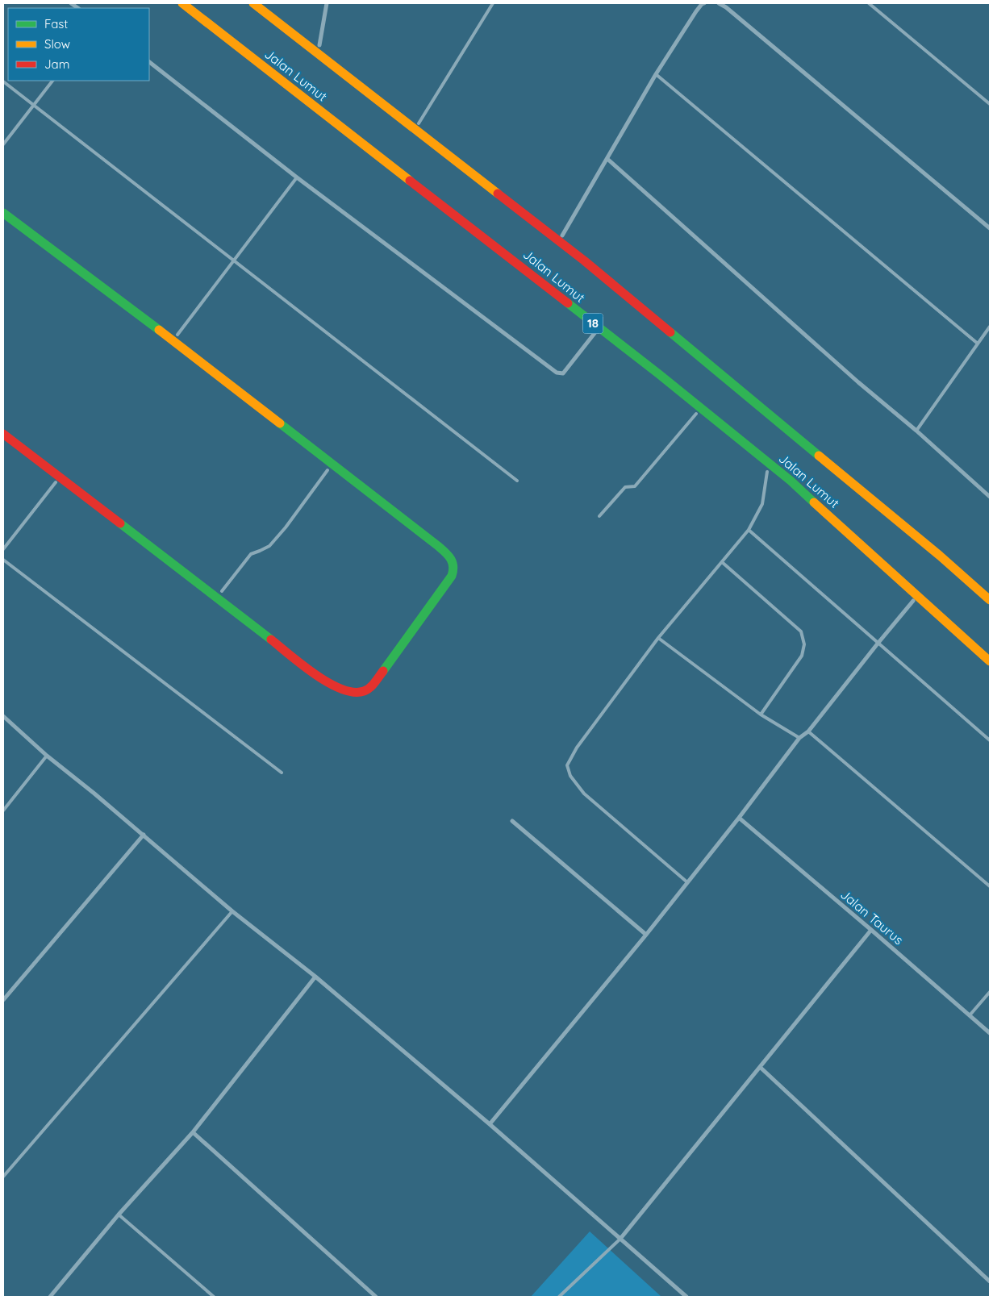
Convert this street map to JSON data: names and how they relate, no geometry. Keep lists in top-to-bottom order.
{
  "streets": {
    "main road": ["Jalan Lumut", "18"],
    "street": ["Jalan Taurus"]
  },
  "legend": ["Fast", "Slow", "Jam"]
}
